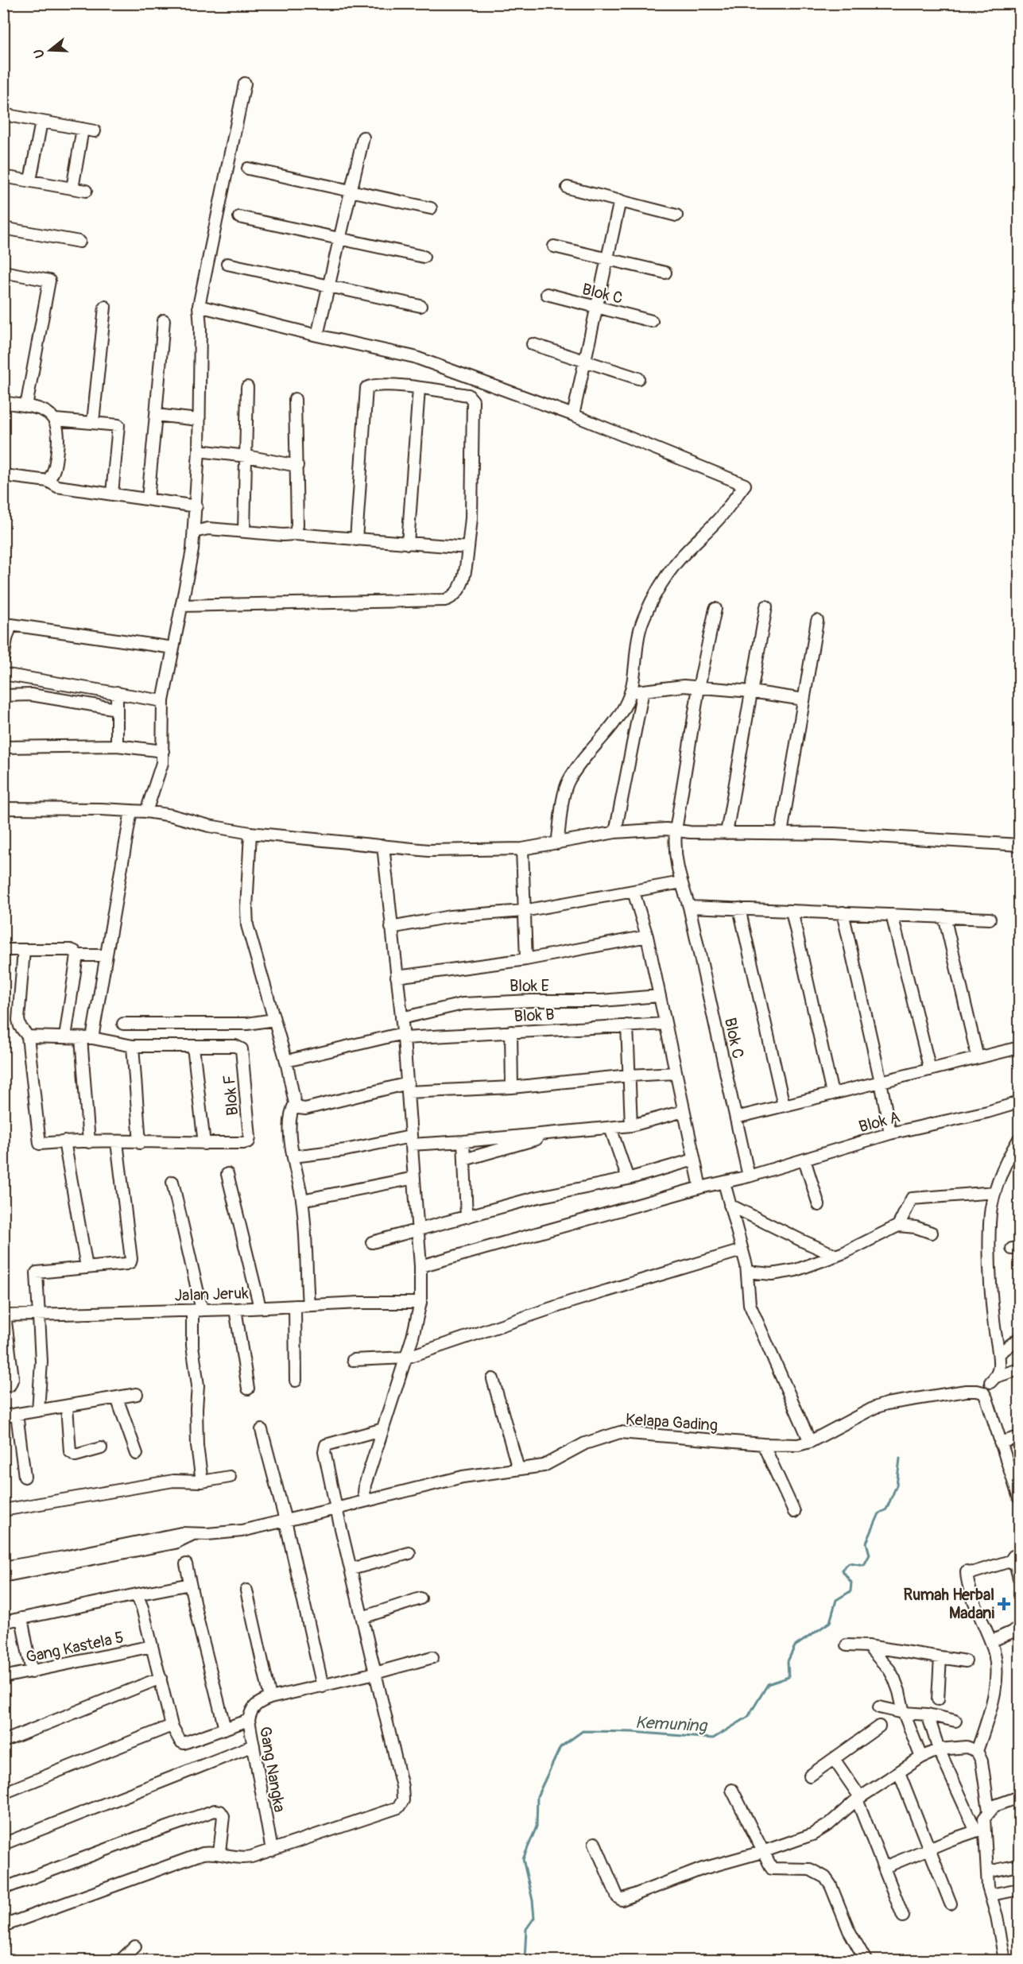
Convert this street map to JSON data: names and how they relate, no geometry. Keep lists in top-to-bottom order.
{
  "streets": {
    "street": [
      "Blok C",
      "Blok E",
      "Blok B",
      "Blok F",
      "Blok A",
      "Jalan Jeruk",
      "Kelapa Gading",
      "Gang Kastela 5",
      "Gang Nangka"
    ]
  },
  "crossings": [
    ["Blok C", "Blok A"]
  ],
  "water": ["Kemuning"],
  "places": {
    "health": ["Rumah Herbal Madani"]
  },
  "north": "left"
}
